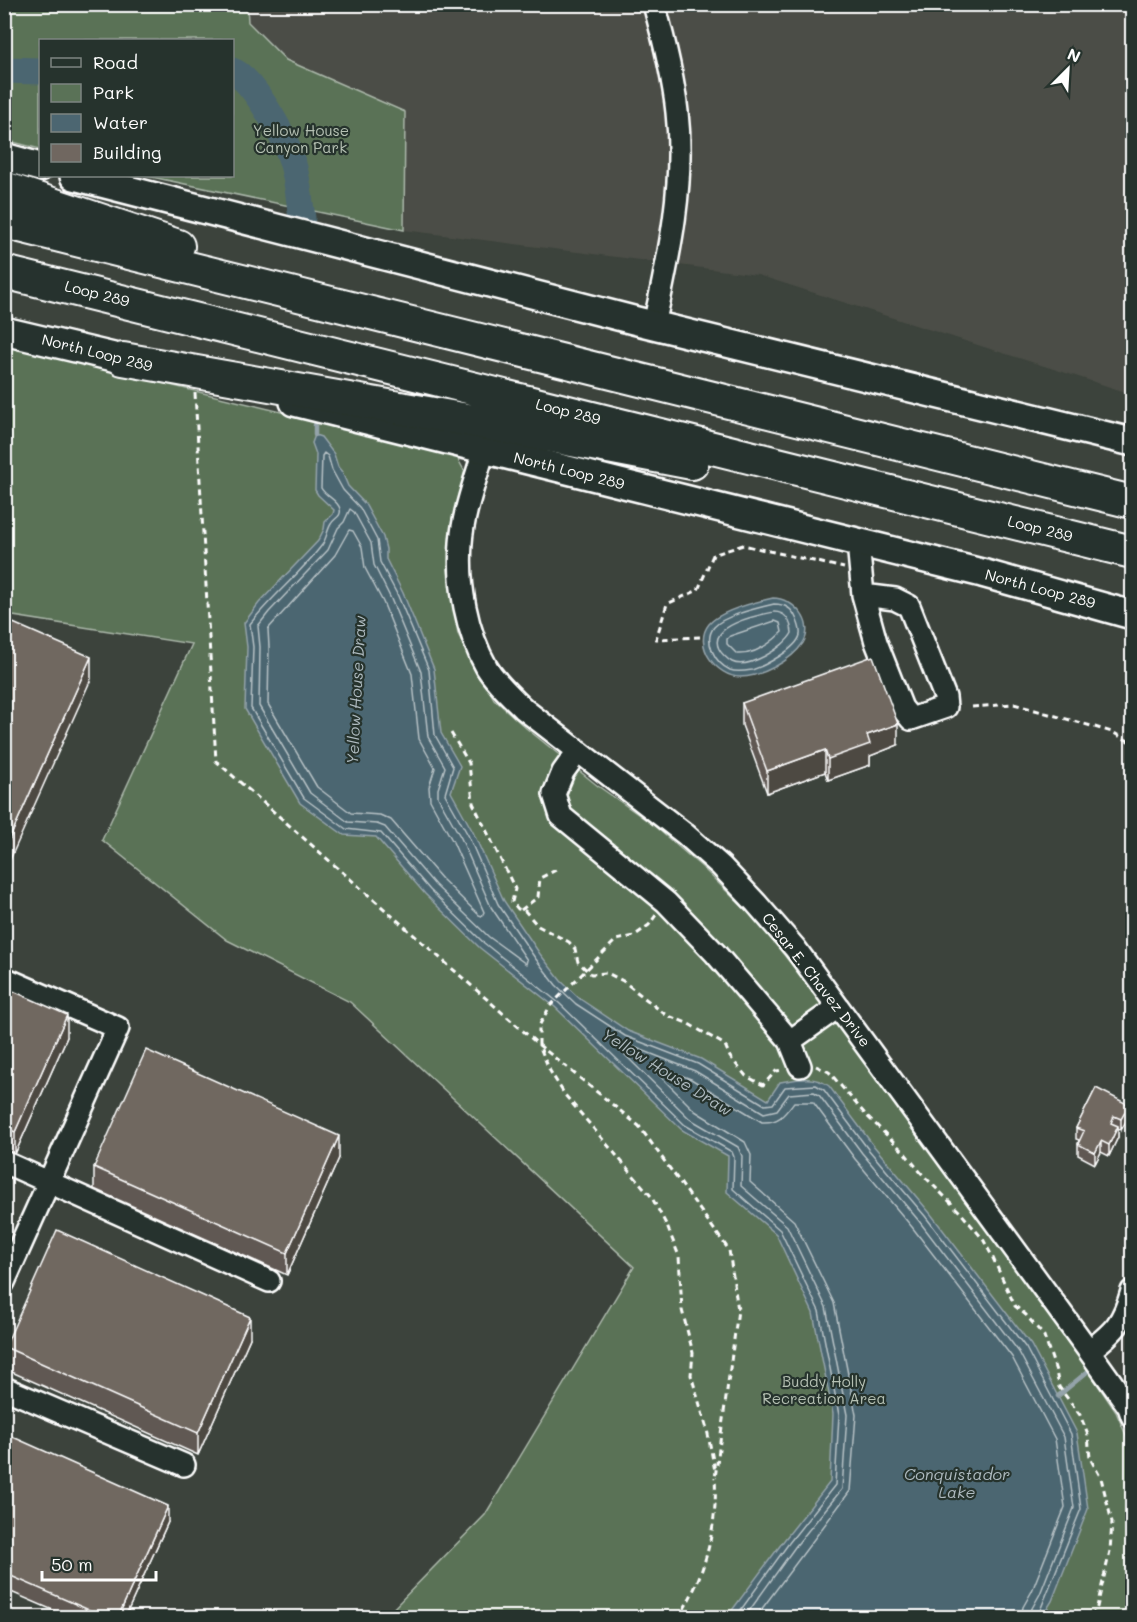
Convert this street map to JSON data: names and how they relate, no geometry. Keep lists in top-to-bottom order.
{
  "streets": {
    "highway": ["Loop 289"],
    "main road": ["North Loop 289"],
    "street": ["Cesar E. Chavez Drive"]
  },
  "crossings": [
    ["North Loop 289", "Cesar E. Chavez Drive"]
  ],
  "water": ["Yellow House Draw", "Conquistador Lake"],
  "parks": ["Yellow House Canyon Park", "Buddy Holly Recreation Area"],
  "legend": [
    "Road",
    "Park",
    "Water",
    "Building"
  ],
  "scale_bar": "50 m",
  "north": "top right"
}
